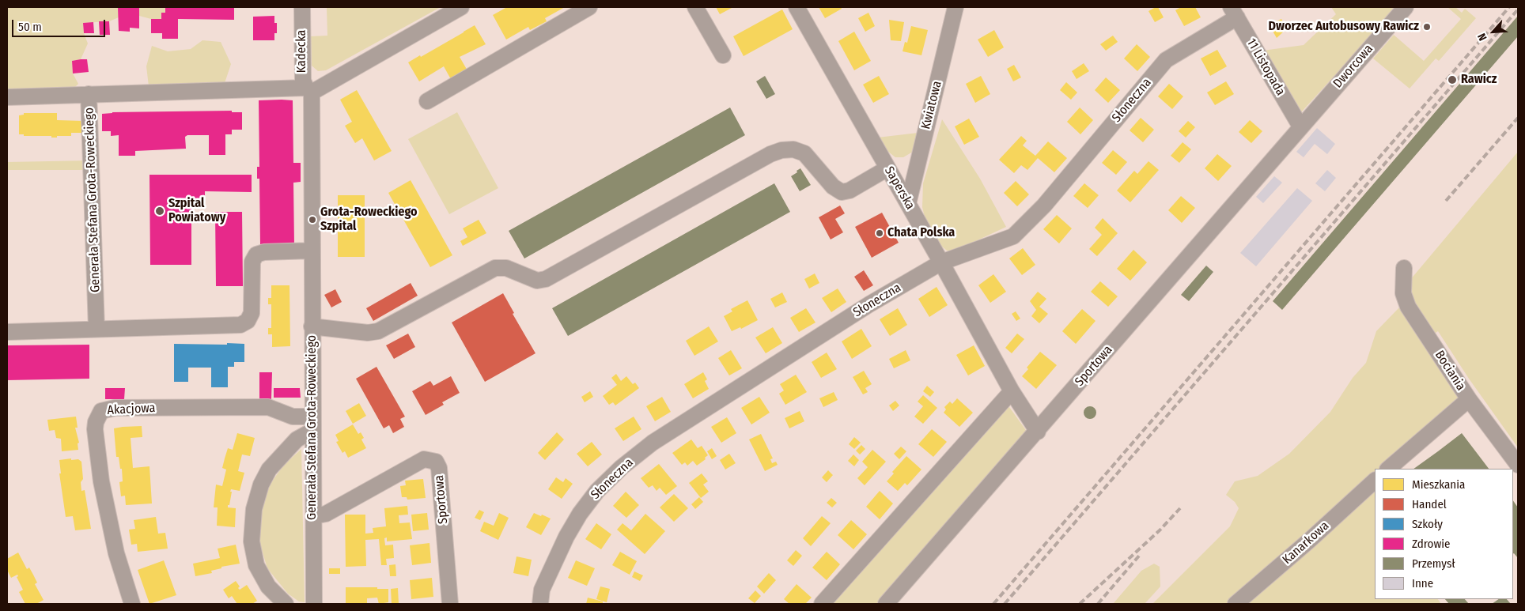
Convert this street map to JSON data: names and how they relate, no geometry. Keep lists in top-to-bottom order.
{
  "streets": {
    "street": [
      "Kadecka",
      "Dworcowa",
      "11 Listopada",
      "Słoneczna",
      "Kwiatowa",
      "Saperska",
      "Generała Stefana Grota-Roweckiego",
      "Sportowa",
      "Bociania",
      "Akacjowa",
      "Kanarkowa"
    ]
  },
  "crossings": [
    ["Kadecka", "Generała Stefana Grota-Roweckiego"],
    ["Dworcowa", "11 Listopada"],
    ["Dworcowa", "Sportowa"],
    ["11 Listopada", "Słoneczna"],
    ["11 Listopada", "Sportowa"],
    ["Słoneczna", "Saperska"],
    ["Kwiatowa", "Saperska"],
    ["Saperska", "Sportowa"],
    ["Generała Stefana Grota-Roweckiego", "Sportowa"],
    ["Generała Stefana Grota-Roweckiego", "Akacjowa"]
  ],
  "places": [
    "Dworzec Autobusowy Rawicz",
    "Rawicz",
    "Szpital Powiatowy",
    "Grota-Roweckiego Szpital",
    "Chata Polska"
  ],
  "legend": [
    "Mieszkania",
    "Handel",
    "Szkoły",
    "Zdrowie",
    "Przemysł",
    "Inne"
  ],
  "scale_bar": "50 m",
  "north": "bottom left"
}
